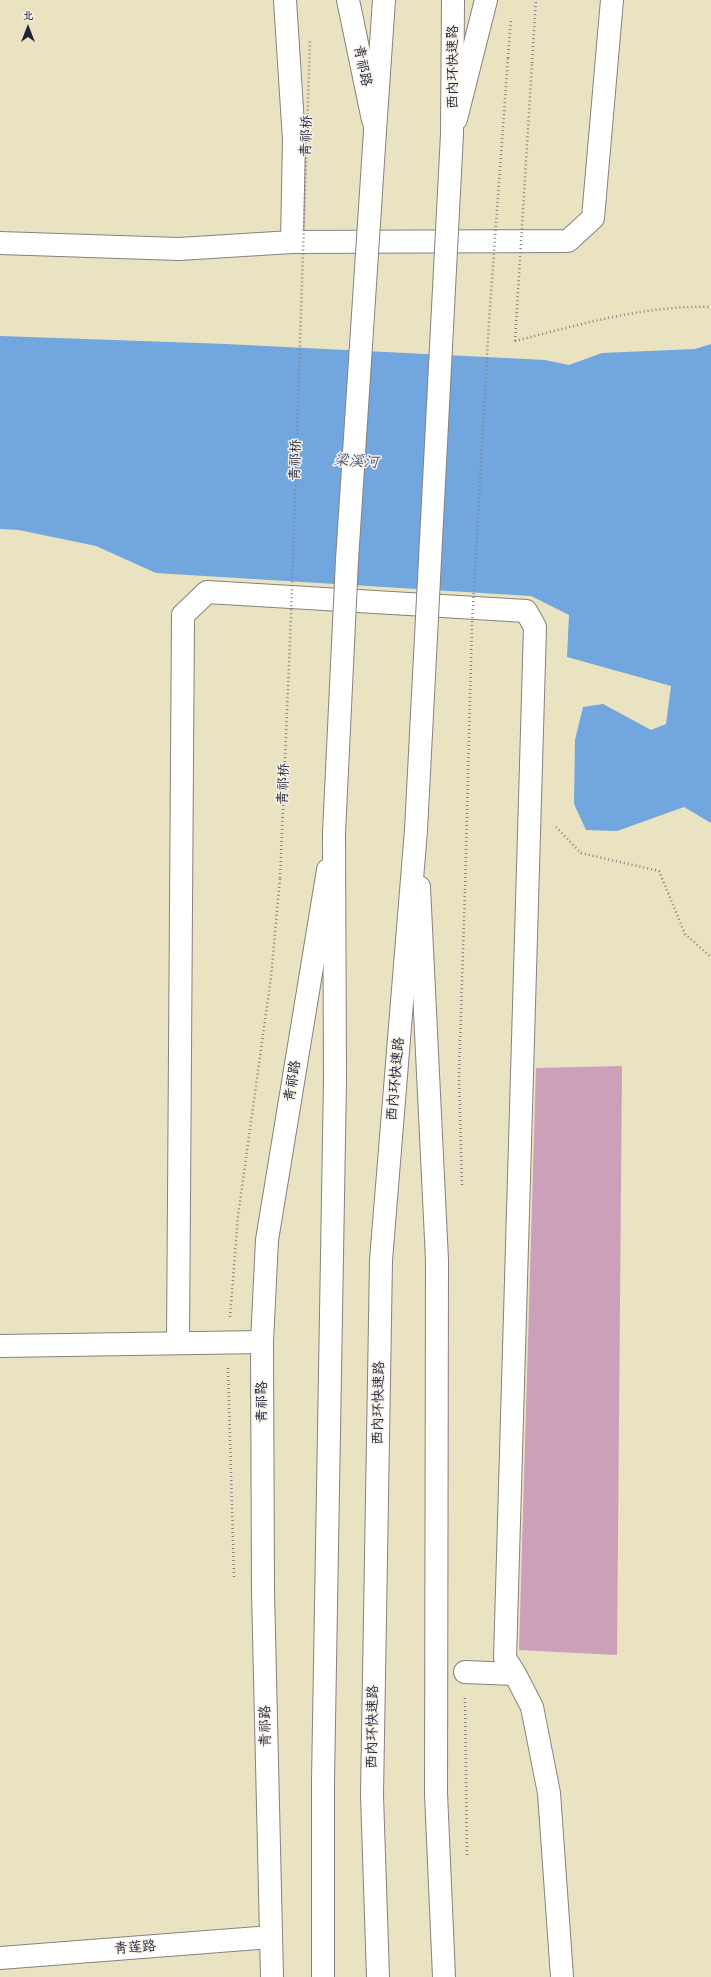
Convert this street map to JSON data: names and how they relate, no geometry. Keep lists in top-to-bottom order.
{
  "streets": {
    "main road": ["青祁路", "西内环快速路", "青莲路"],
    "path": ["青祁桥"]
  },
  "crossings": [
    ["青祁路", "青莲路"]
  ],
  "water": ["梁溪河"],
  "north": "top"
}
